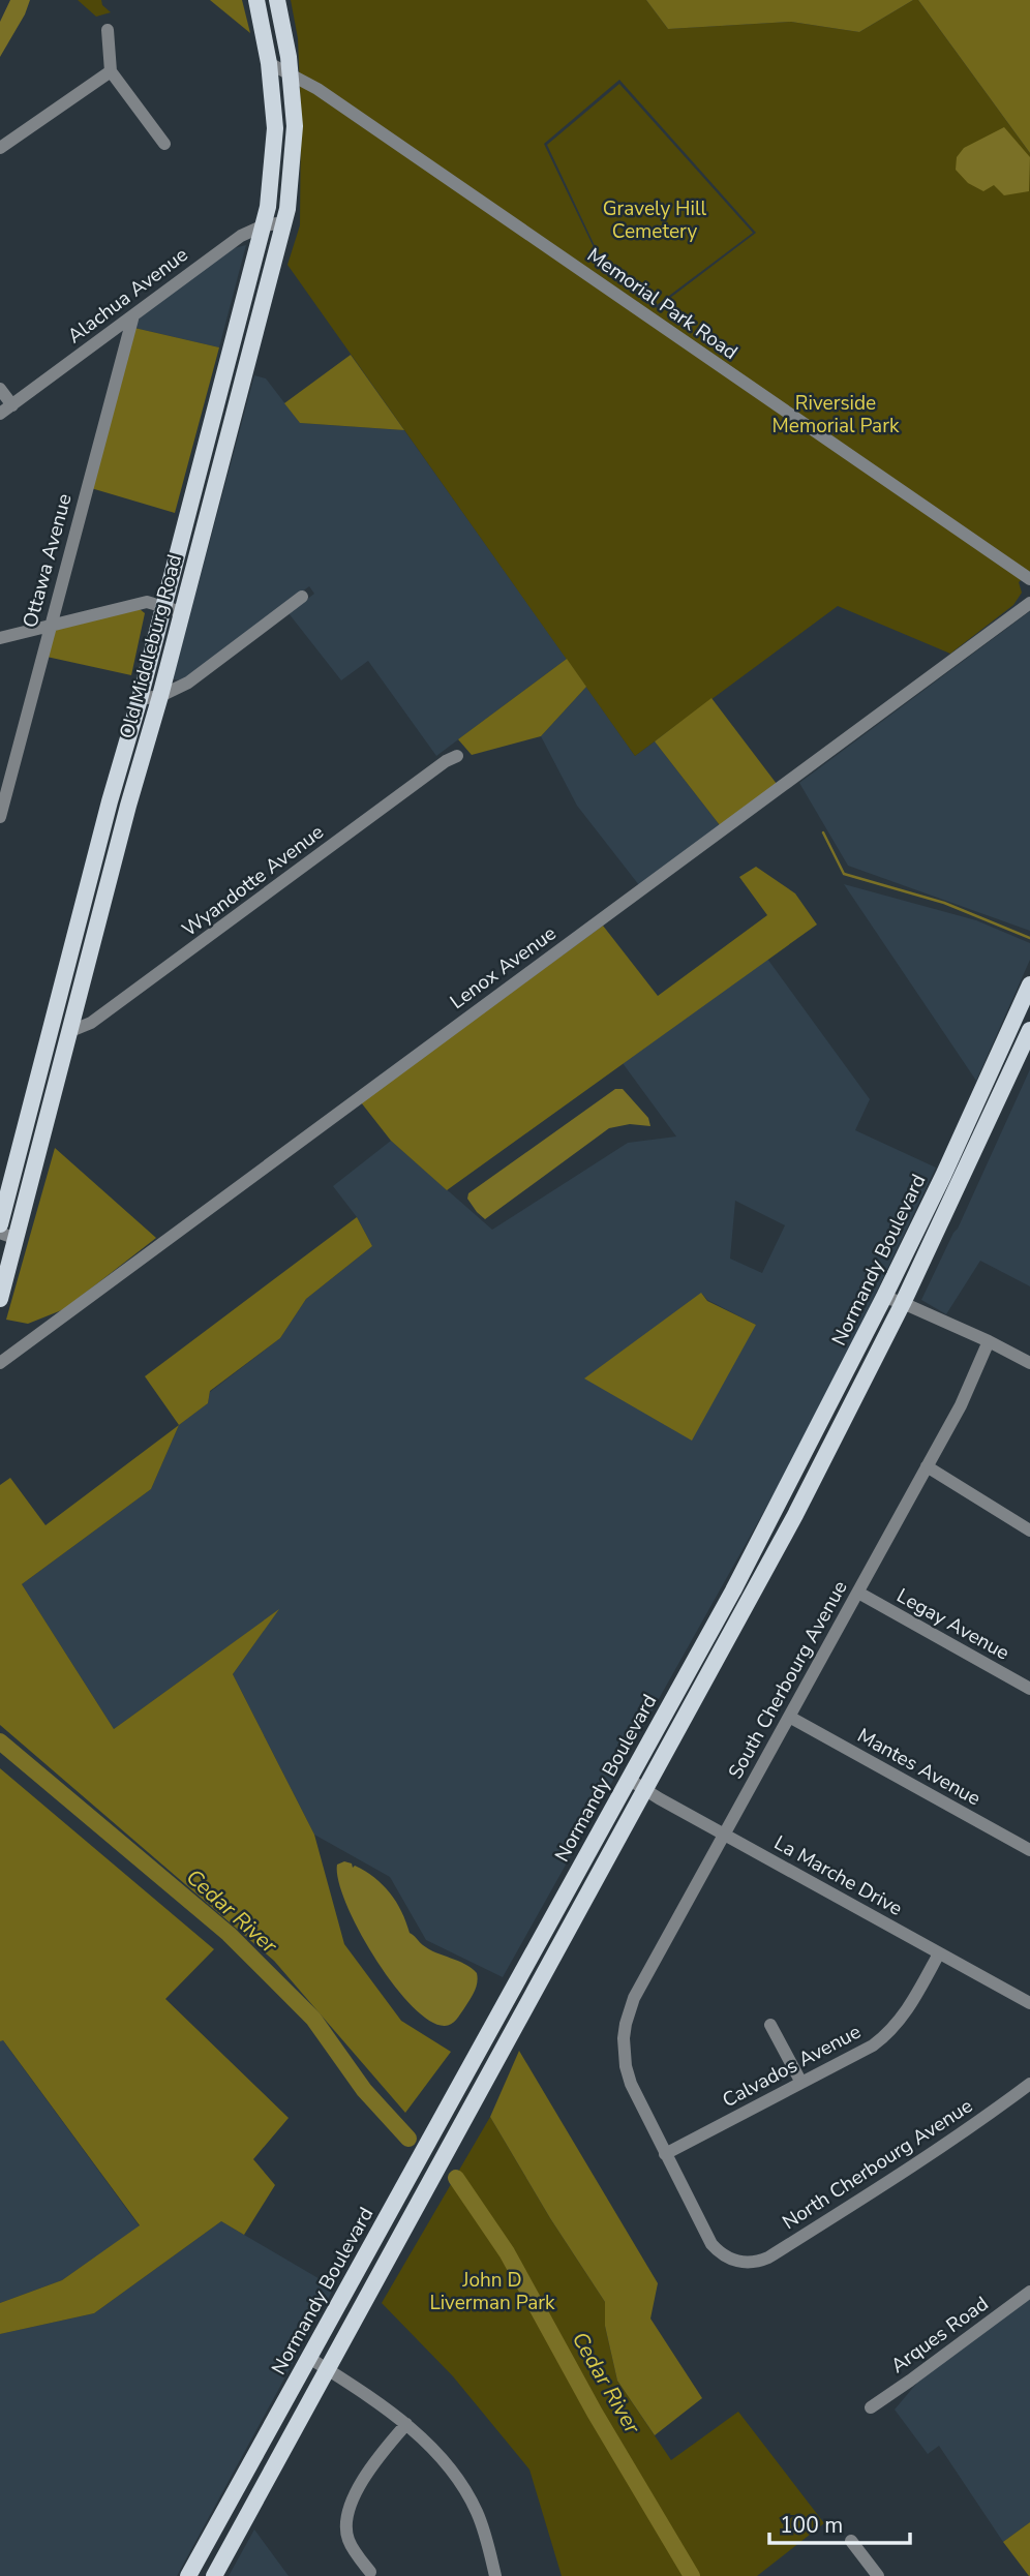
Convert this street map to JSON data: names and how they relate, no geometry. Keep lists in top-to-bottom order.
{
  "streets": {
    "main road": ["Old Middleburg Road", "Normandy Boulevard"],
    "street": [
      "Alachua Avenue",
      "Memorial Park Road",
      "Ottawa Avenue",
      "Wyandotte Avenue",
      "Lenox Avenue",
      "Legay Avenue",
      "South Cherbourg Avenue",
      "Mantes Avenue",
      "La Marche Drive",
      "Calvados Avenue",
      "North Cherbourg Avenue",
      "Arques Road"
    ]
  },
  "crossings": [
    ["Alachua Avenue", "Ottawa Avenue"],
    ["Alachua Avenue", "Old Middleburg Road"],
    ["Memorial Park Road", "Old Middleburg Road"],
    ["Old Middleburg Road", "Wyandotte Avenue"],
    ["Normandy Boulevard", "La Marche Drive"],
    ["Legay Avenue", "South Cherbourg Avenue"],
    ["South Cherbourg Avenue", "Mantes Avenue"],
    ["South Cherbourg Avenue", "La Marche Drive"],
    ["South Cherbourg Avenue", "Calvados Avenue"],
    ["South Cherbourg Avenue", "North Cherbourg Avenue"],
    ["La Marche Drive", "Calvados Avenue"],
    ["Calvados Avenue", "North Cherbourg Avenue"]
  ],
  "water": ["Cedar River"],
  "parks": ["Gravely Hill Cemetery", "Riverside Memorial Park", "John D Liverman Park"],
  "scale_bar": "100 m"
}
